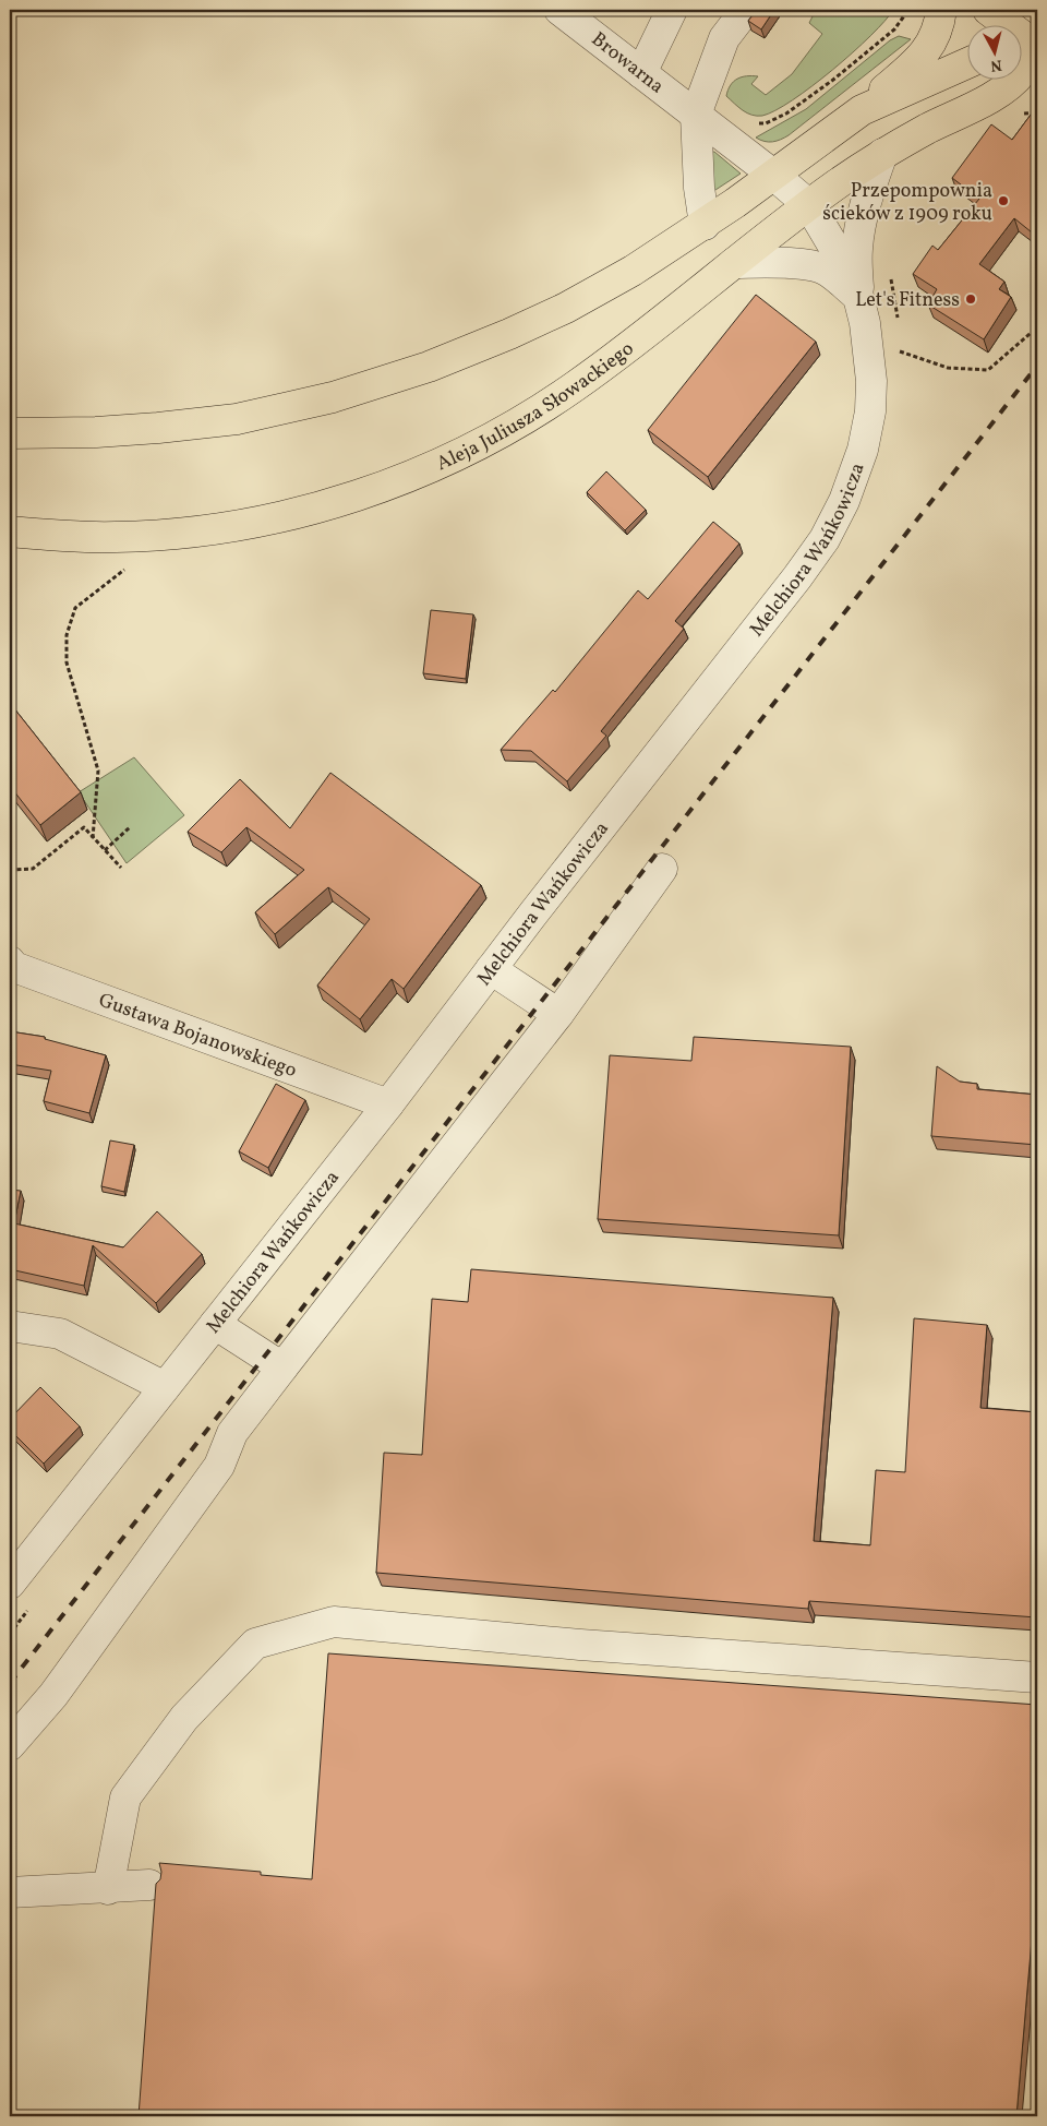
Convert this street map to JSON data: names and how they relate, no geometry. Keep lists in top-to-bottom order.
{
  "streets": {
    "main road": ["Aleja Juliusza Słowackiego"],
    "street": ["Browarna", "Melchiora Wańkowicza", "Gustawa Bojanowskiego"]
  },
  "crossings": [
    ["Browarna", "Melchiora Wańkowicza"],
    ["Aleja Juliusza Słowackiego", "Melchiora Wańkowicza"],
    ["Melchiora Wańkowicza", "Gustawa Bojanowskiego"]
  ],
  "places": ["Przepompownia ścieków z 1909 roku", "Let's Fitness"],
  "north": "bottom"
}
